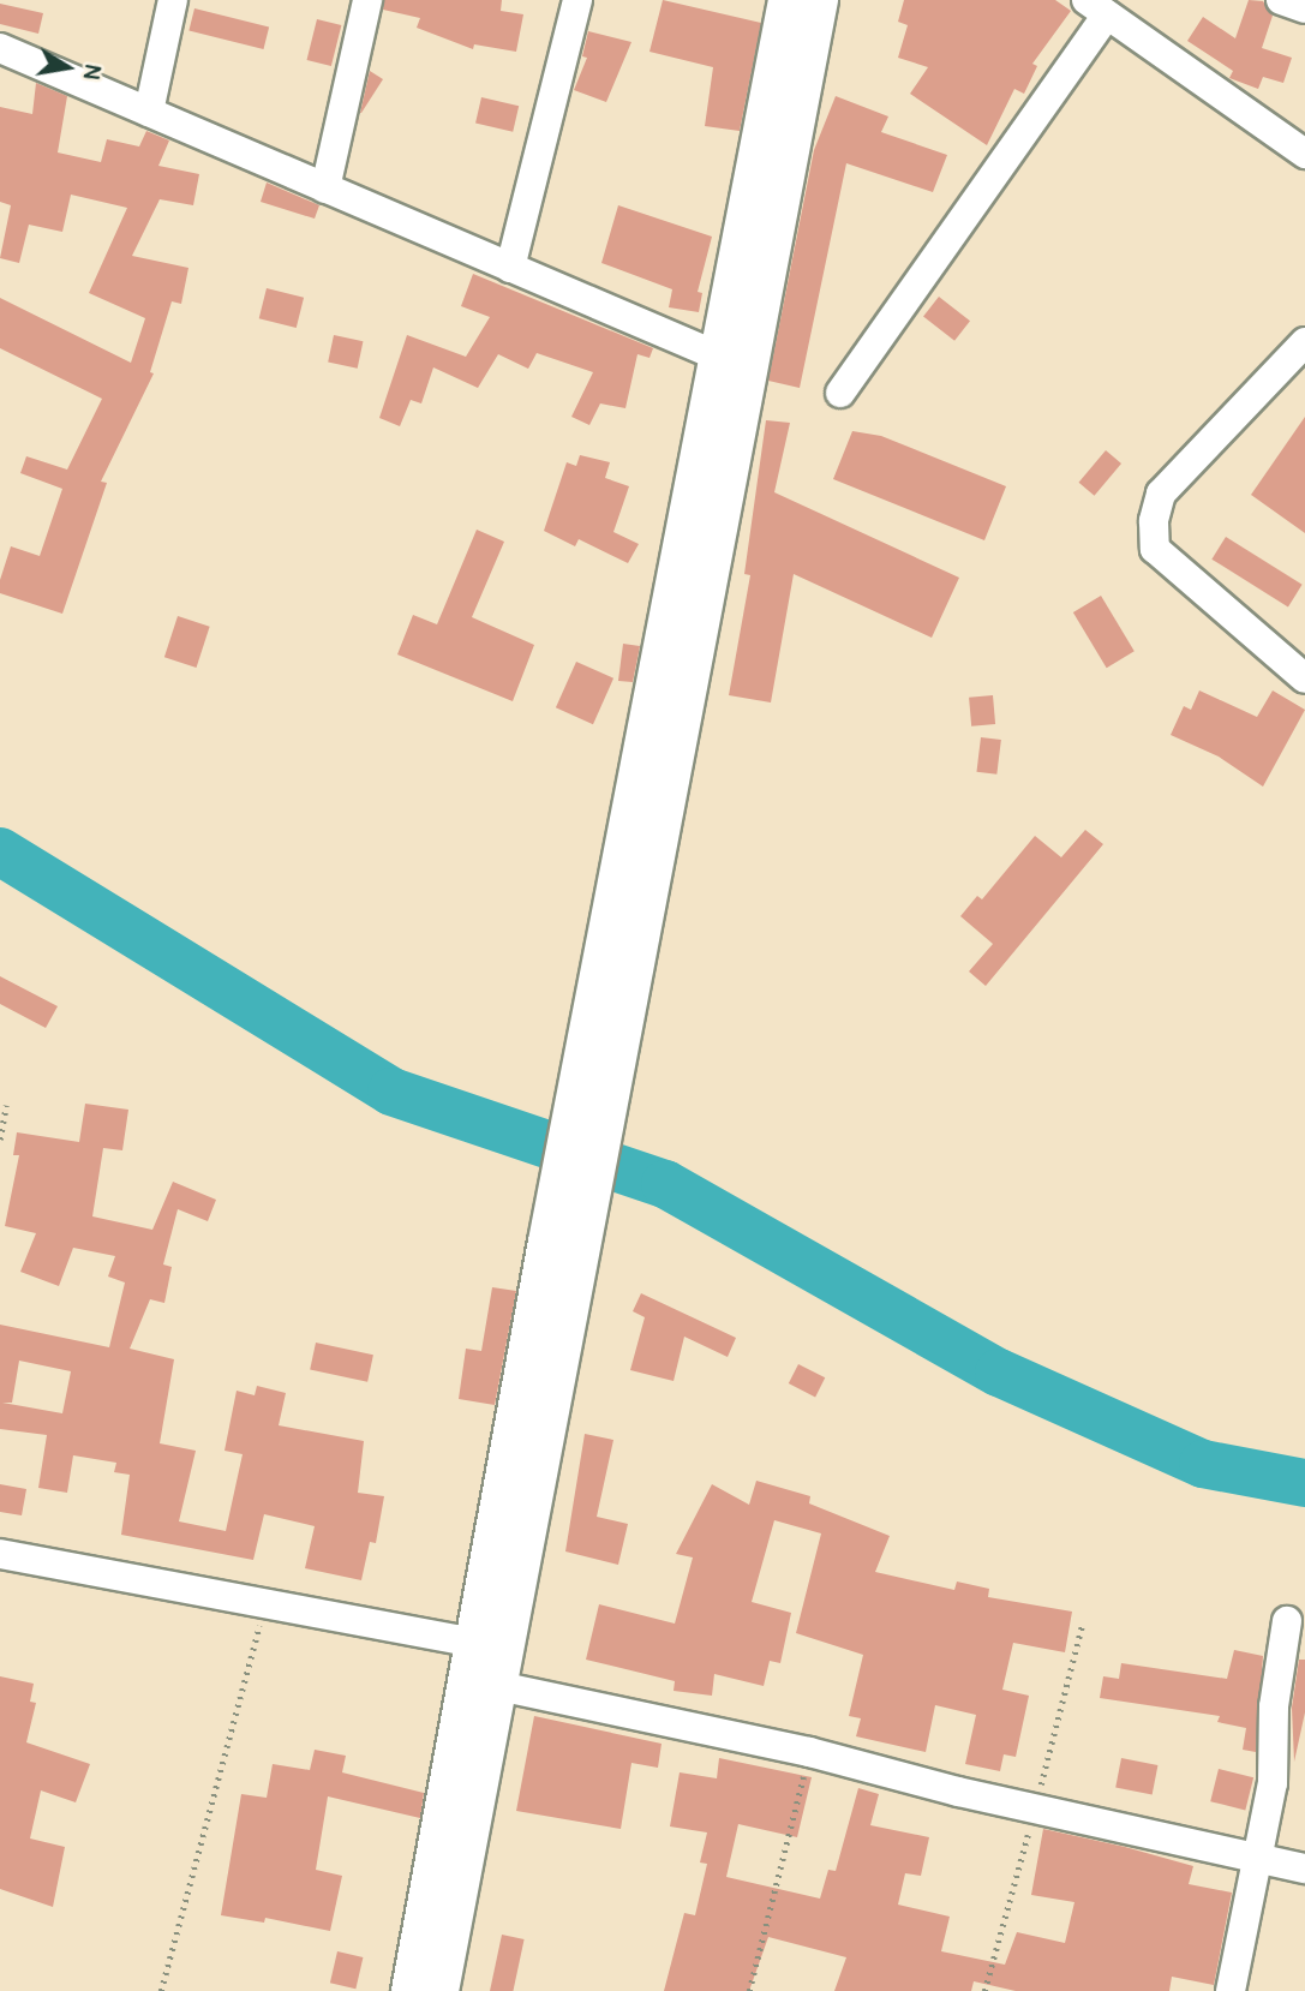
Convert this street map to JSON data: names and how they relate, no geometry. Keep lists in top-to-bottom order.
{
  "north": "right"
}
